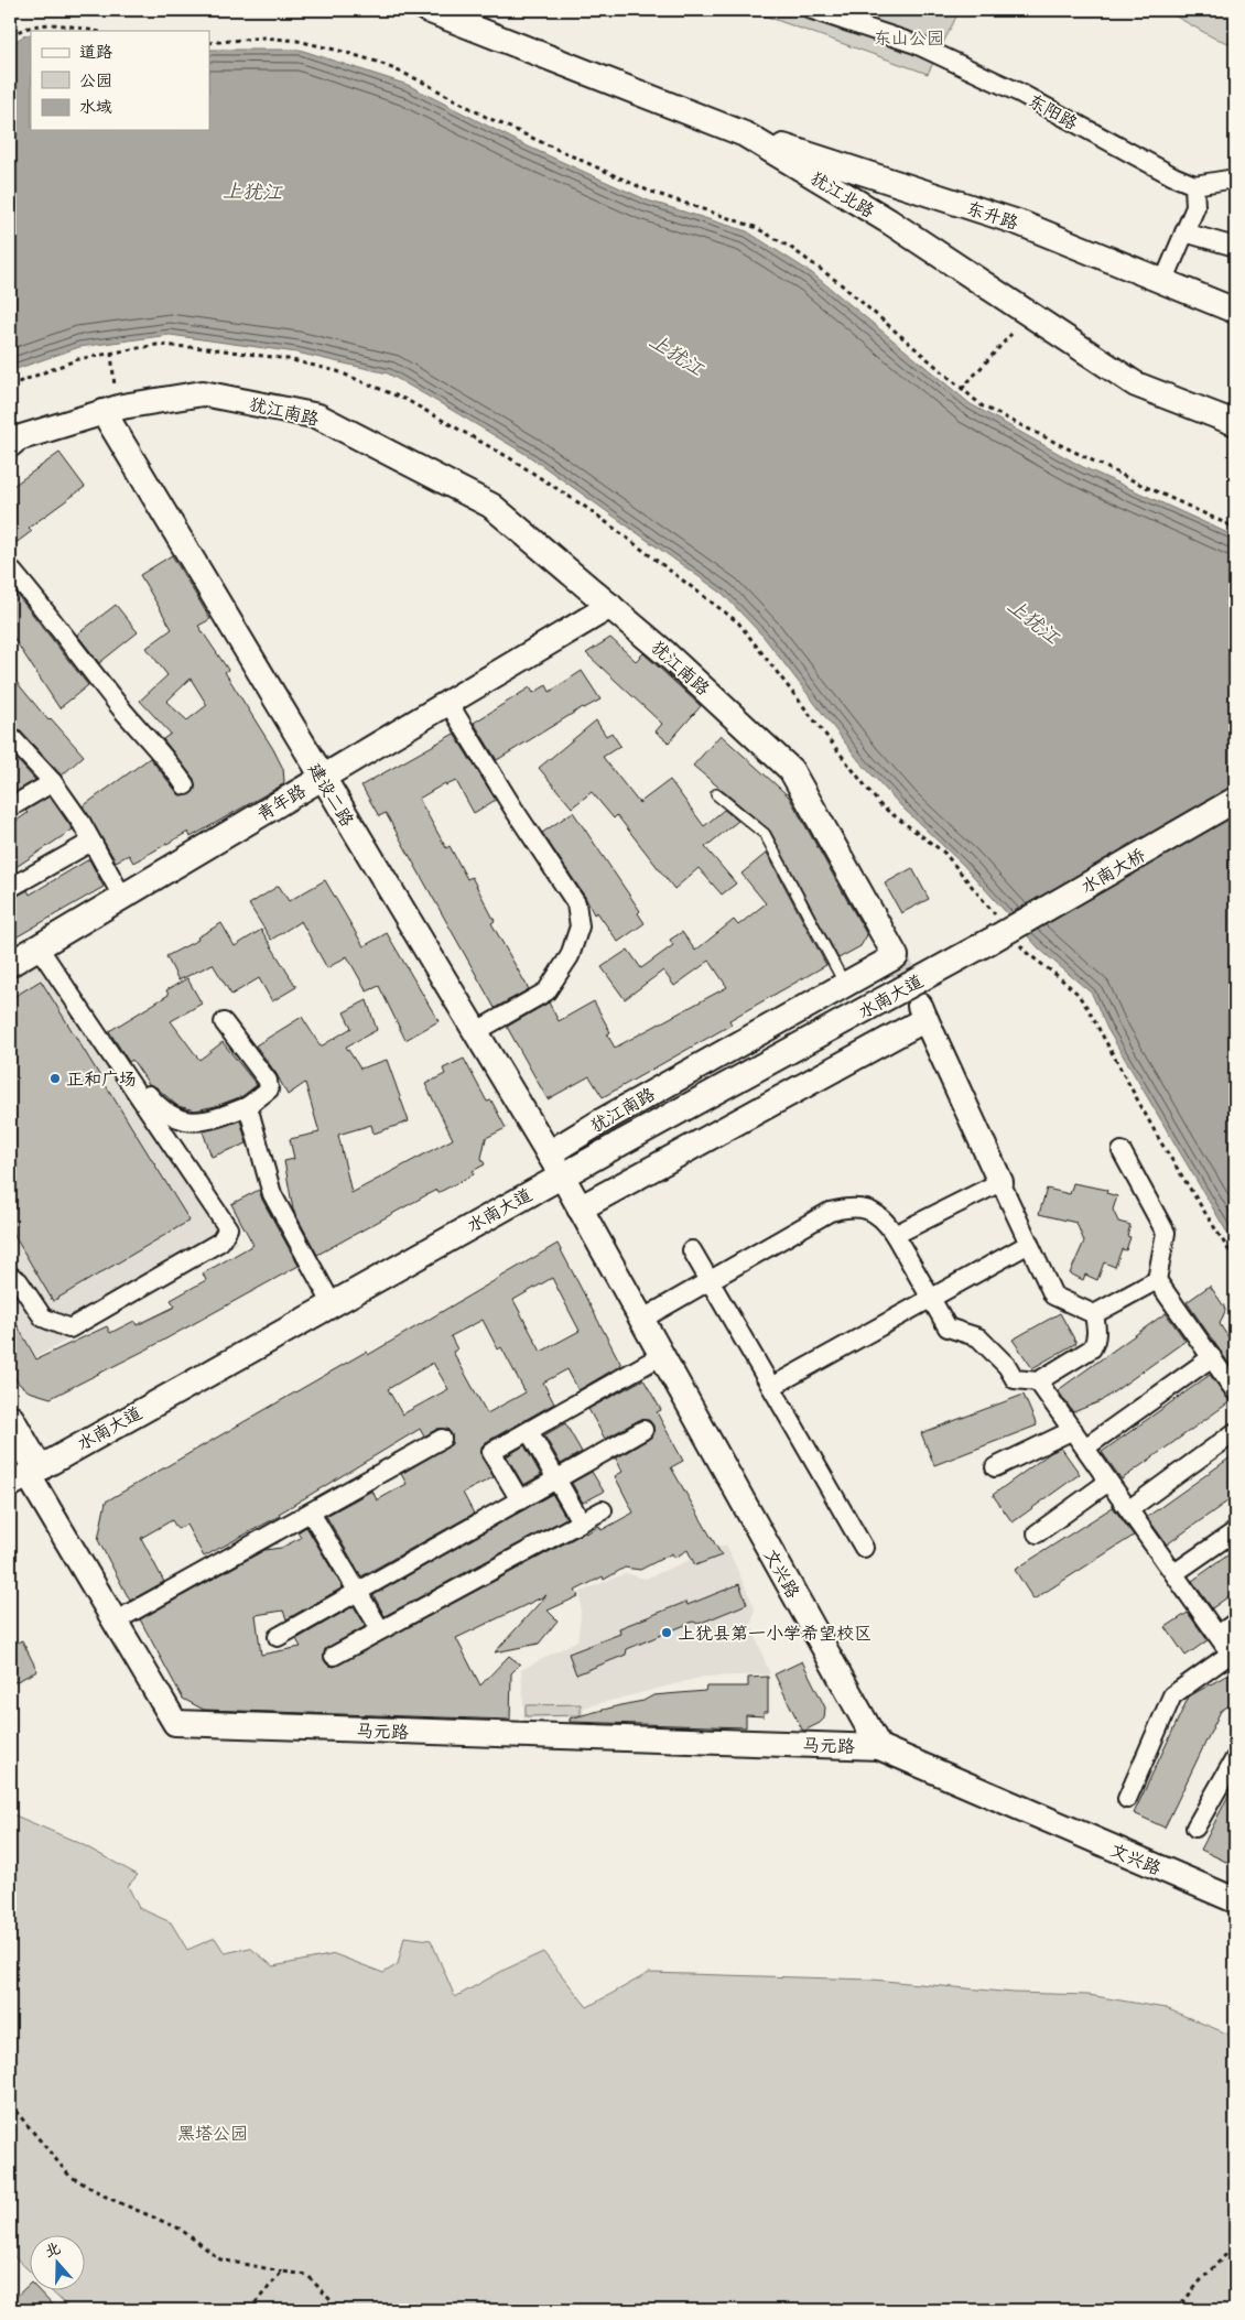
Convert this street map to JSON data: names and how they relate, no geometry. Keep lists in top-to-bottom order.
{
  "streets": {
    "street": [
      "东阳路",
      "犹江北路",
      "东升路",
      "犹江南路",
      "建设二路",
      "青年路",
      "水南大桥",
      "水南大道",
      "文兴路",
      "马元路"
    ]
  },
  "crossings": [
    ["犹江北路", "东升路"],
    ["犹江南路", "建设二路"],
    ["犹江南路", "青年路"],
    ["建设二路", "青年路"],
    ["建设二路", "水南大道"],
    ["建设二路", "文兴路"],
    ["水南大桥", "水南大道"],
    ["水南大道", "文兴路"],
    ["水南大道", "马元路"],
    ["文兴路", "马元路"]
  ],
  "water": ["上犹江"],
  "parks": ["东山公园", "黑塔公园"],
  "places": ["正和广场", "上犹县第一小学希望校区"],
  "legend": ["道路", "公园", "水域"],
  "north": "top"
}
